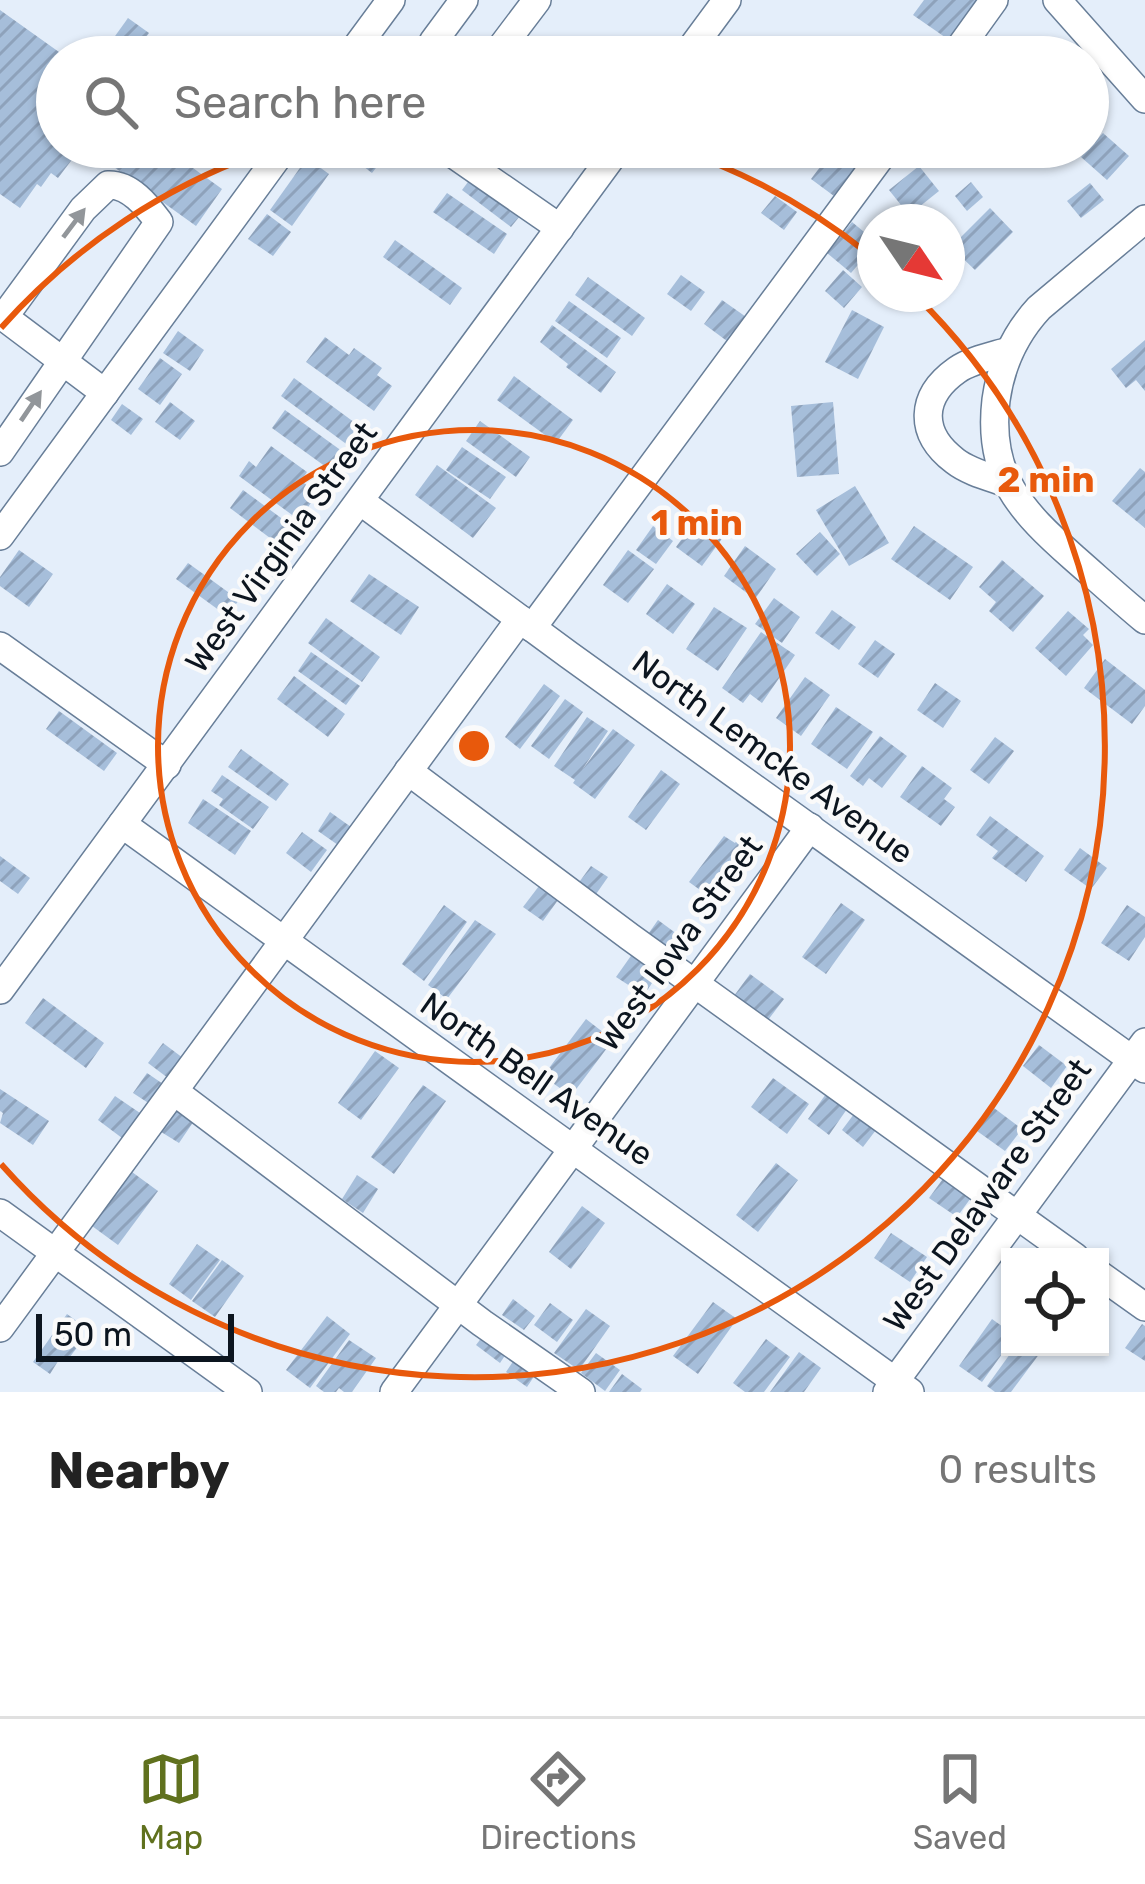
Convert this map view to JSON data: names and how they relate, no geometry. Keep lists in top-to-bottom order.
{
  "streets": {
    "street": [
      "West Virginia Street",
      "North Lemcke Avenue",
      "West Iowa Street",
      "North Bell Avenue",
      "West Delaware Street"
    ]
  },
  "crossings": [
    ["West Virginia Street", "North Lemcke Avenue"],
    ["West Virginia Street", "North Bell Avenue"],
    ["North Lemcke Avenue", "West Iowa Street"],
    ["North Lemcke Avenue", "West Delaware Street"],
    ["West Iowa Street", "North Bell Avenue"],
    ["North Bell Avenue", "West Delaware Street"]
  ],
  "scale_bar": "50 m",
  "north": "bottom right",
  "page": {
    "search": "Search here",
    "scale": "50 m",
    "heading": ["Nearby", "0 results"],
    "nav": ["Map", "Directions", "Saved"]
  },
  "rings": ["2 min", "1 min"]
}
